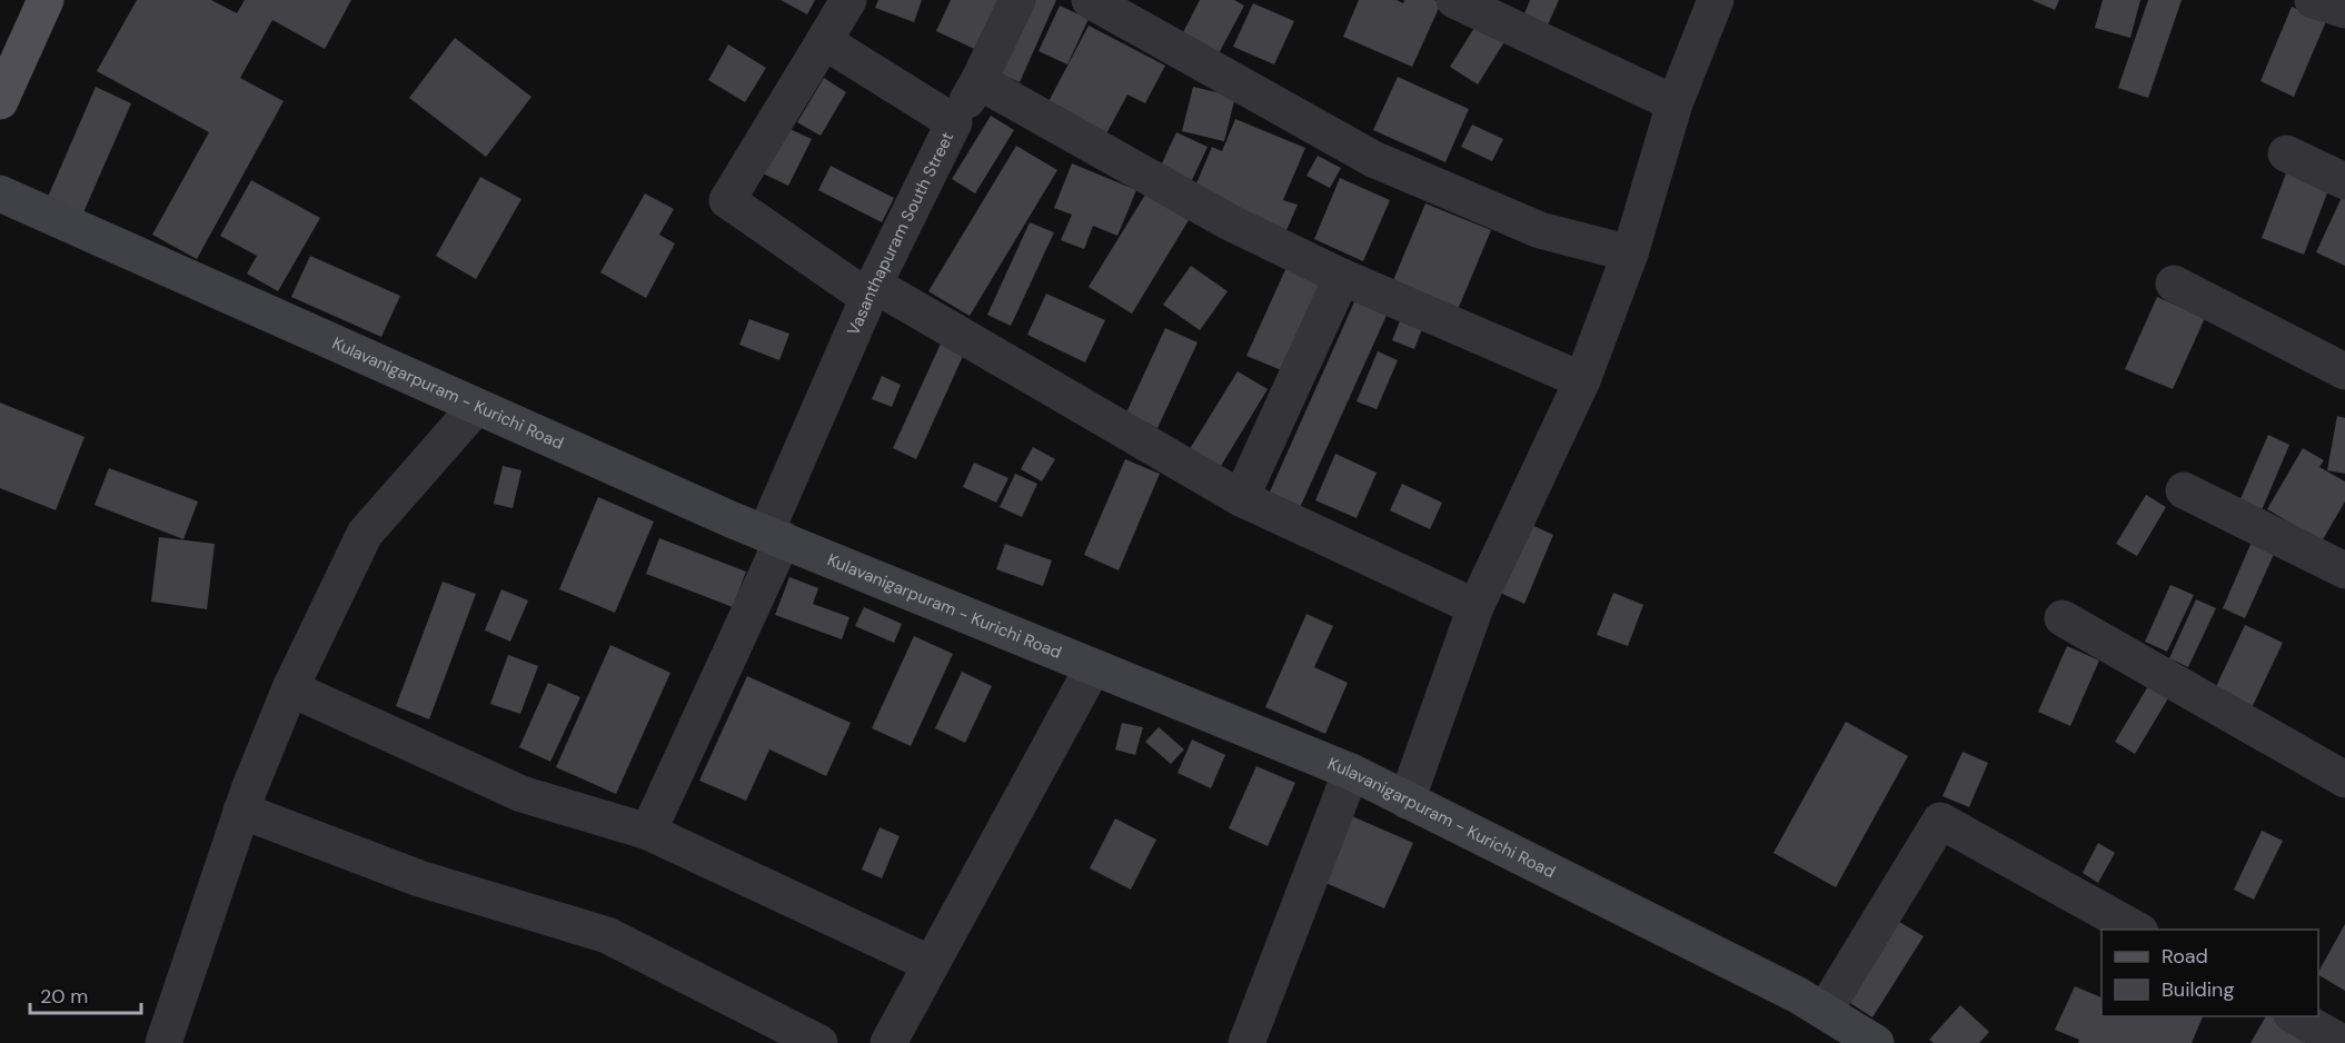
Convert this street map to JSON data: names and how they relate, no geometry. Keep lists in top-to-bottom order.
{
  "streets": {
    "main road": ["Kulavanigarpuram - Kurichi Road"],
    "street": ["Vasanthapuram South Street"]
  },
  "crossings": [
    ["Vasanthapuram South Street", "Kulavanigarpuram - Kurichi Road"]
  ],
  "legend": ["Road", "Building"],
  "scale_bar": "20 m"
}
